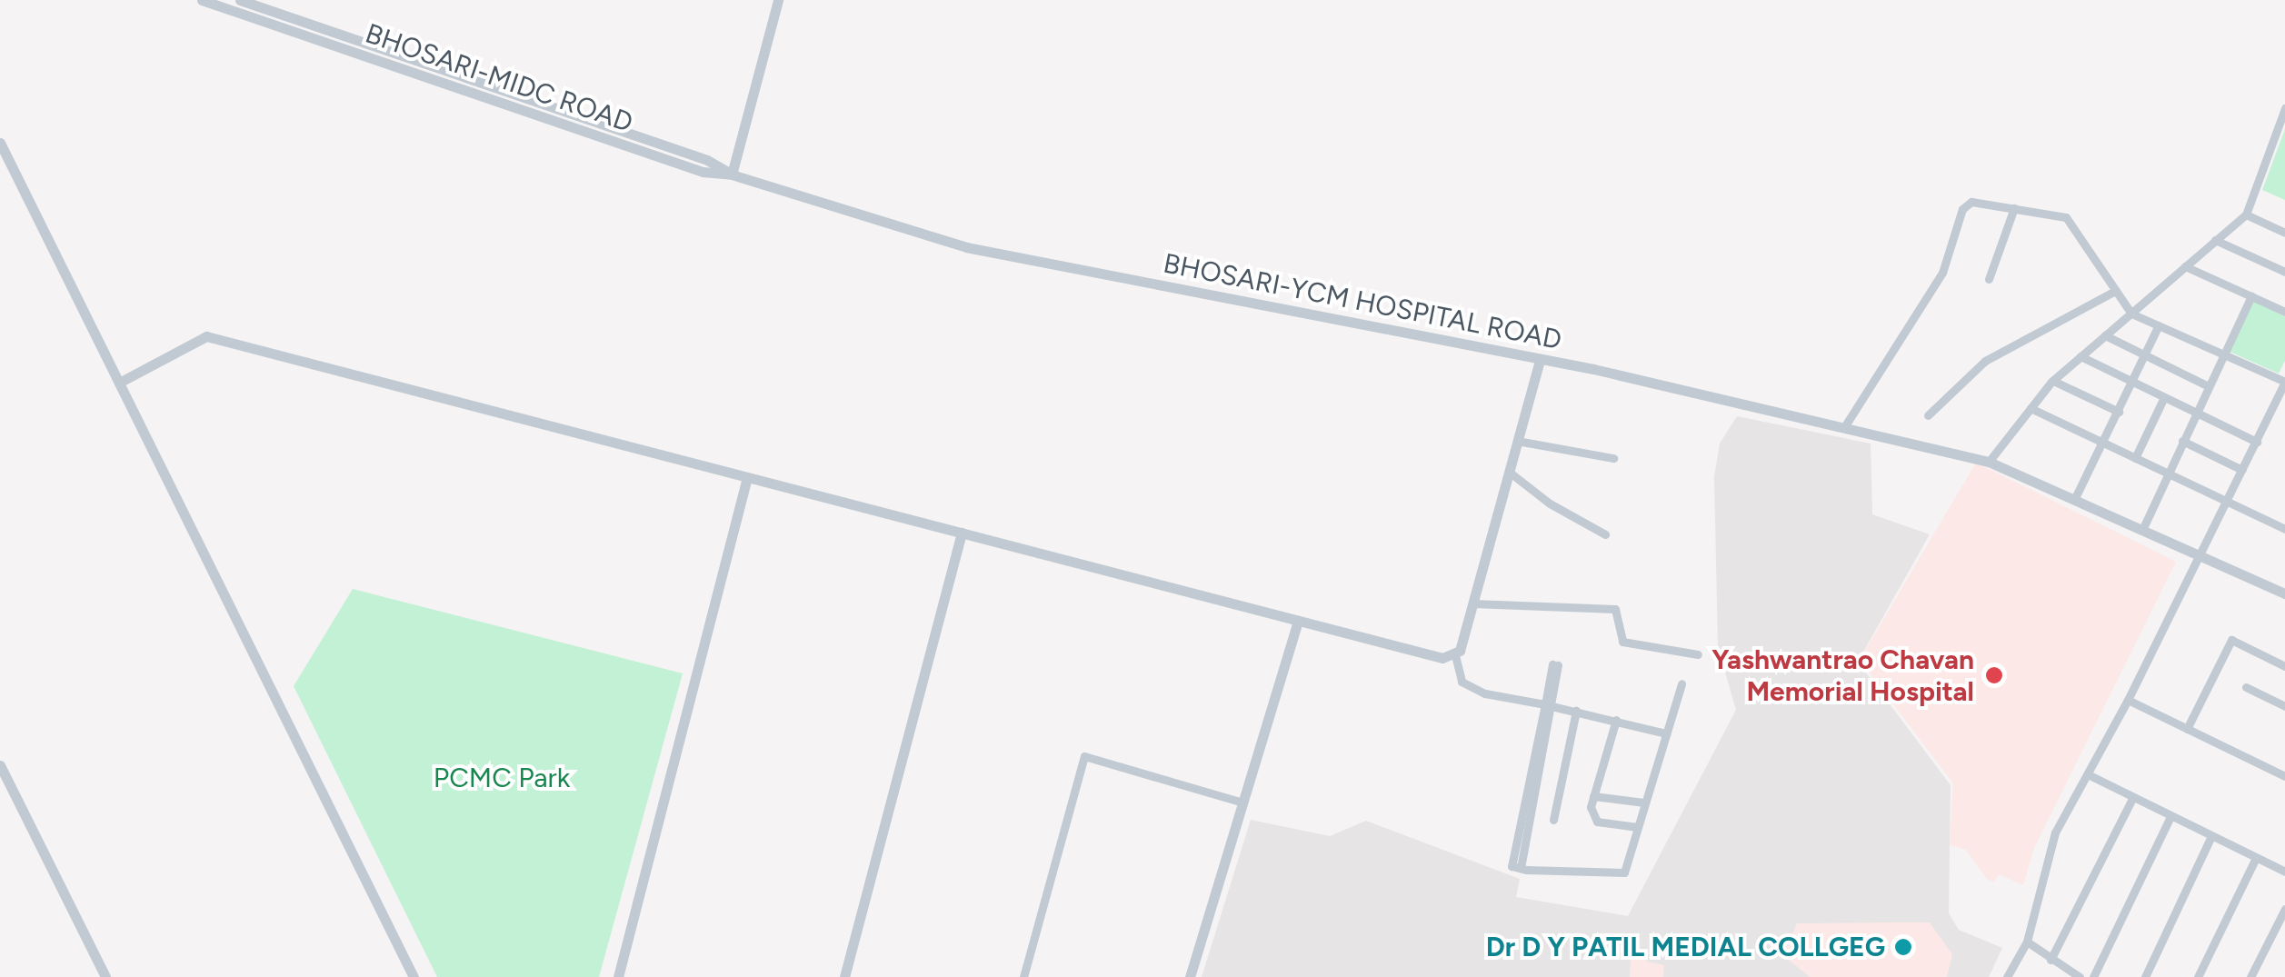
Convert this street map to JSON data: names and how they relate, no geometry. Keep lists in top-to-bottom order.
{
  "streets": {
    "street": ["BHOSARI-MIDC ROAD", "BHOSARI-YCM HOSPITAL ROAD"]
  },
  "crossings": [
    ["BHOSARI-MIDC ROAD", "BHOSARI-YCM HOSPITAL ROAD"]
  ],
  "parks": ["PCMC Park"],
  "places": ["Yashwantrao Chavan Memorial Hospital", "Dr D Y PATIL MEDIAL COLLGEG"]
}
